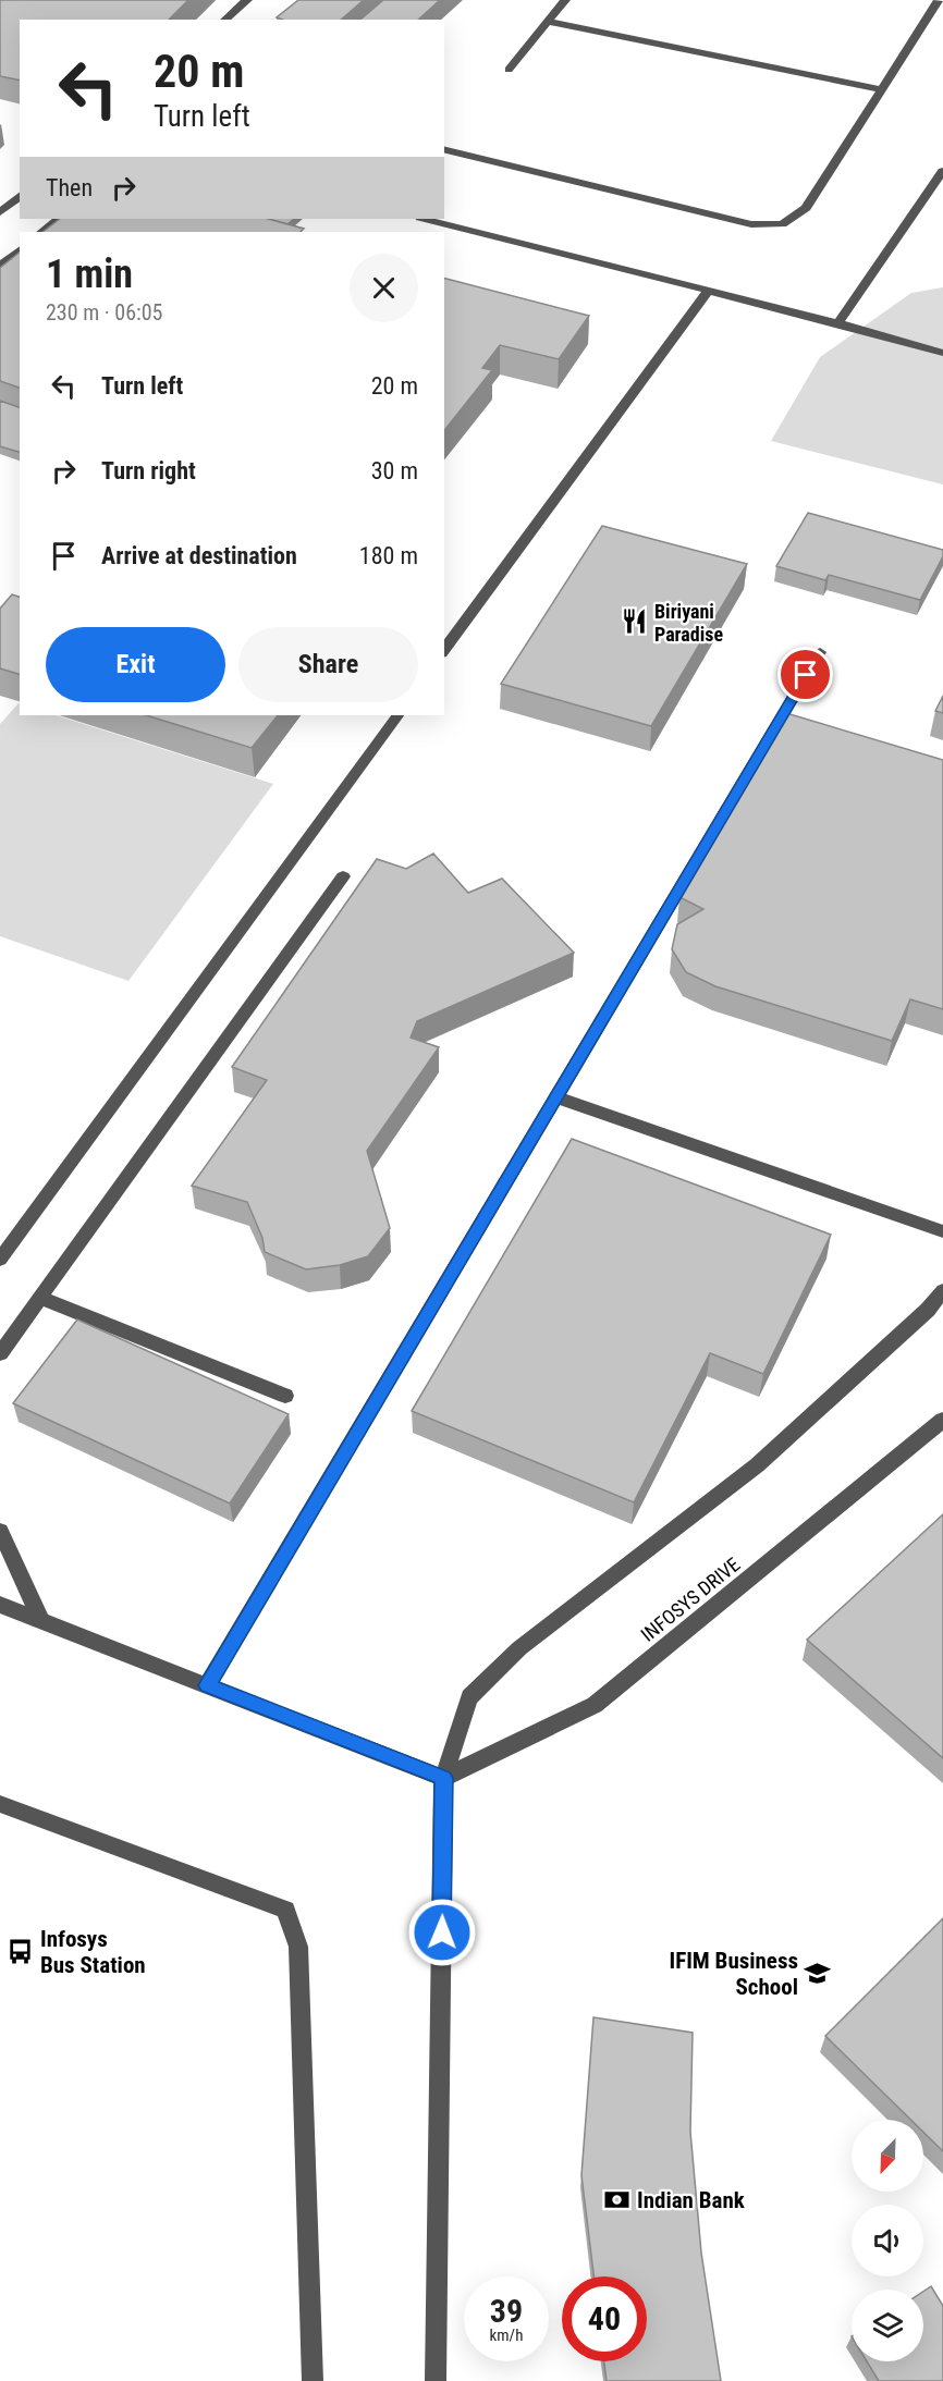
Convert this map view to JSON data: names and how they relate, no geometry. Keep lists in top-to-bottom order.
{
  "streets": {
    "street": ["INFOSYS DRIVE"]
  },
  "places": {
    "restaurant": ["Biriyani Paradise"],
    "bus stop": ["Infosys Bus Station"],
    "school or university": ["IFIM Business School"],
    "bank": ["Indian Bank"]
  },
  "north": "bottom left",
  "page": {
    "turn": ["20 m", "Turn left"],
    "then": "Then",
    "heading": ["1 min", "230 m · 06:05"],
    "list": [
      {
        "name": "Turn left",
        "value": "20 m"
      },
      {
        "name": "Turn right",
        "value": "30 m"
      },
      {
        "name": "Arrive at destination",
        "value": "180 m"
      }
    ],
    "buttons": ["Exit", "Share"],
    "speed": "39 km/h",
    "limit": "40"
  }
}
